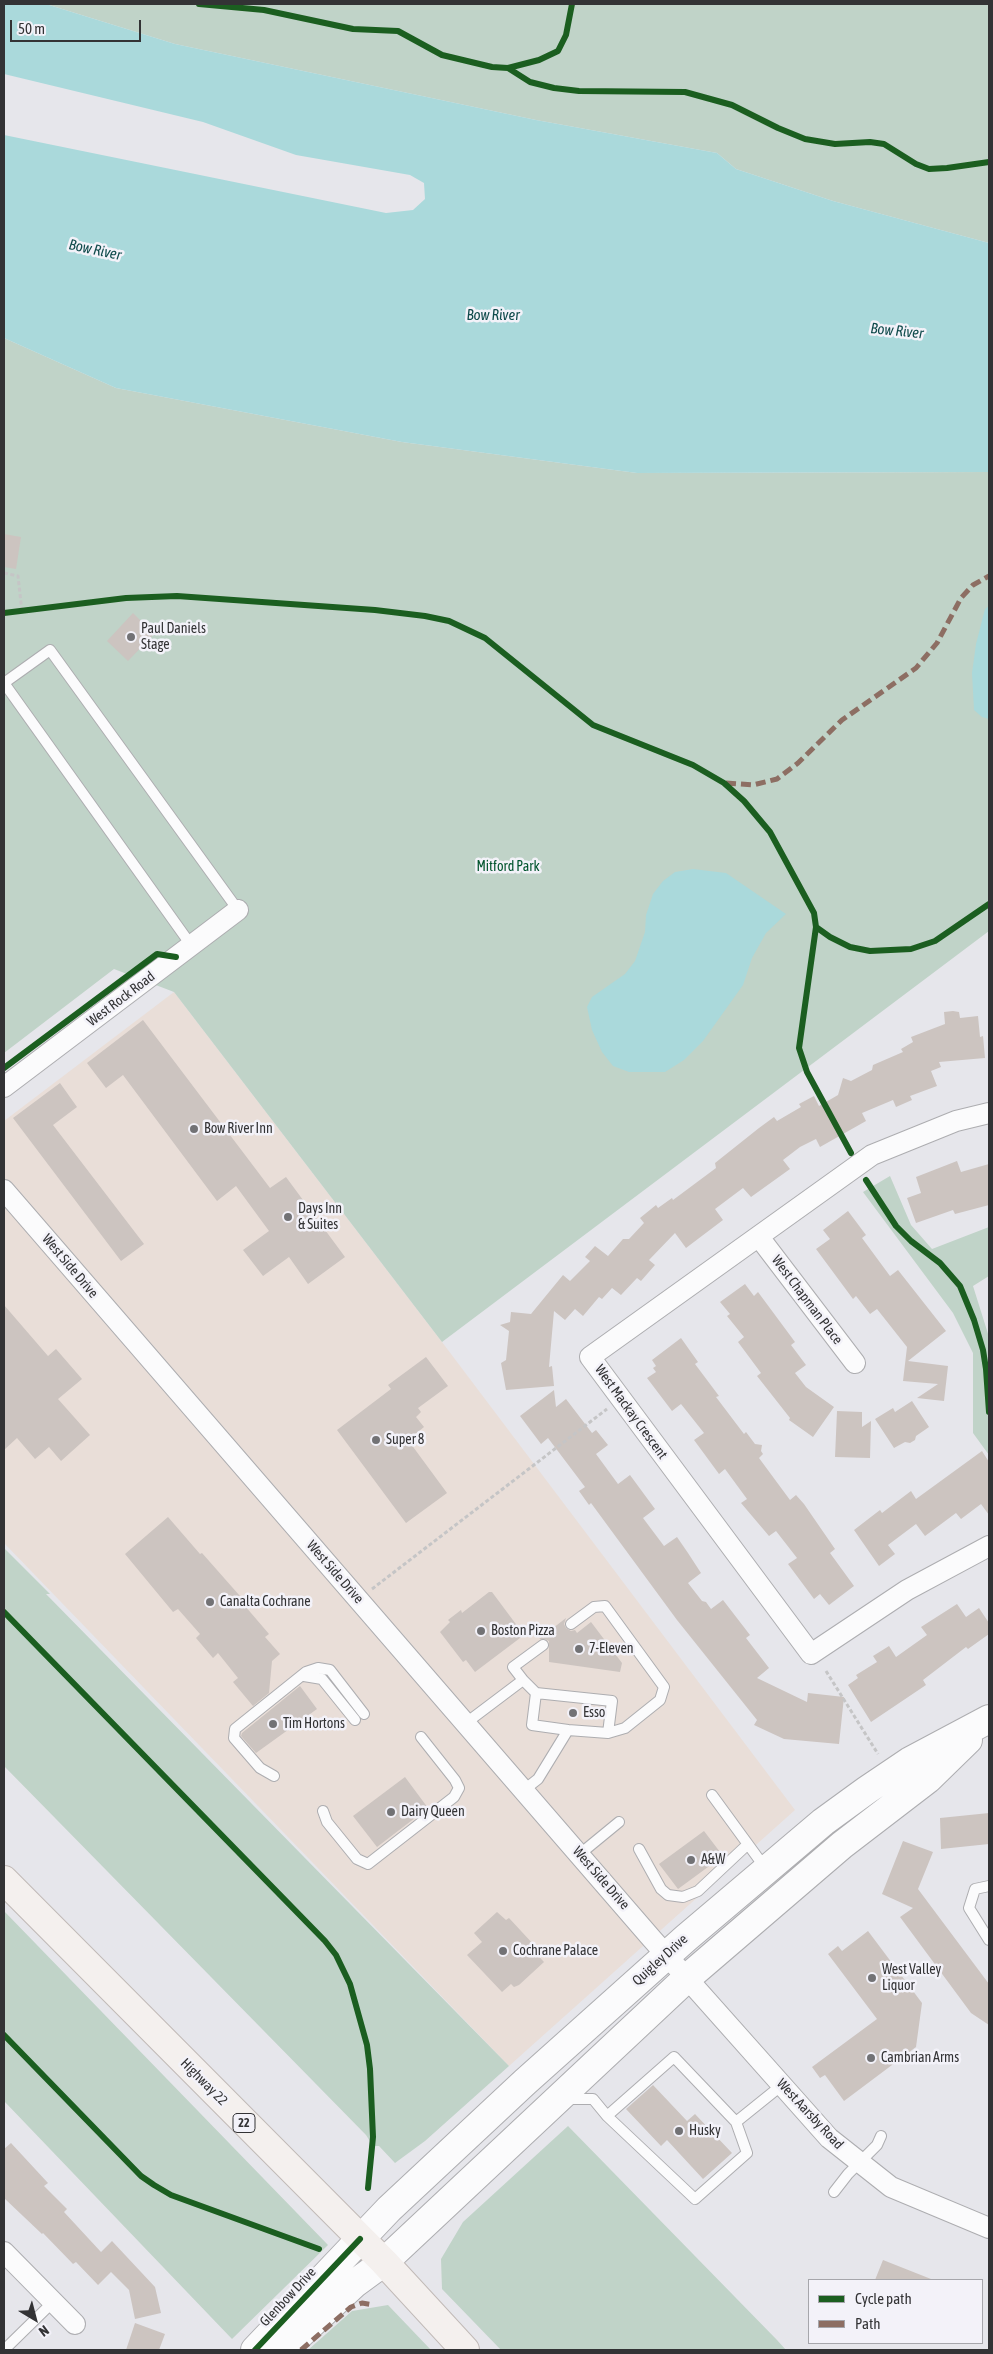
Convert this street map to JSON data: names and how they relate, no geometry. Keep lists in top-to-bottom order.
{
  "streets": {
    "main road": ["Highway 22", "22"],
    "street": [
      "West Rock Road",
      "West Side Drive",
      "West Chapman Place",
      "West Mackay Crescent",
      "Quigley Drive",
      "West Aarsby Road",
      "Glenbow Drive"
    ]
  },
  "crossings": [
    ["West Side Drive", "Quigley Drive"],
    ["West Side Drive", "West Aarsby Road"],
    ["West Chapman Place", "West Mackay Crescent"],
    ["Quigley Drive", "Highway 22"],
    ["Quigley Drive", "West Aarsby Road"],
    ["Quigley Drive", "Glenbow Drive"],
    ["Highway 22", "Glenbow Drive"]
  ],
  "water": ["Bow River"],
  "parks": ["Mitford Park"],
  "places": [
    "Paul Daniels Stage",
    "Bow River Inn",
    "Days Inn & Suites",
    "Super 8",
    "Canalta Cochrane",
    "Boston Pizza",
    "7-Eleven",
    "Esso",
    "Tim Hortons",
    "Dairy Queen",
    "A&W",
    "Cochrane Palace",
    "West Valley Liquor",
    "Cambrian Arms",
    "Husky"
  ],
  "legend": ["Cycle path", "Path"],
  "scale_bar": "50 m",
  "north": "bottom right"
}
